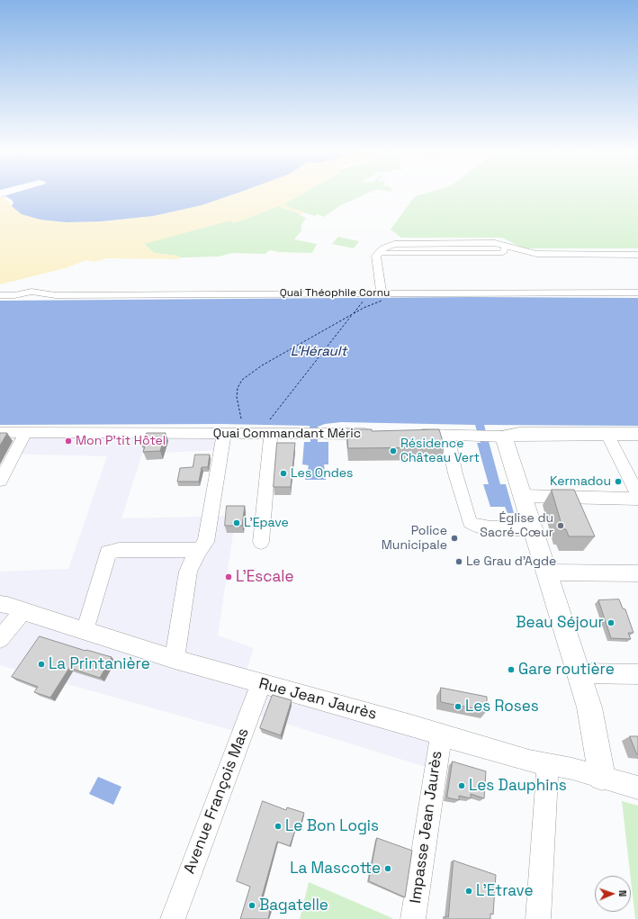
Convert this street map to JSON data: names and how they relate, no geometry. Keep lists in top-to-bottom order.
{
  "streets": {
    "street": [
      "Quai Théophile Cornu",
      "Quai Commandant Méric",
      "Rue Jean Jaurès",
      "Avenue François Mas",
      "Impasse Jean Jaurès"
    ]
  },
  "crossings": [
    ["Rue Jean Jaurès", "Avenue François Mas"],
    ["Rue Jean Jaurès", "Impasse Jean Jaurès"]
  ],
  "water": ["L'Hérault"],
  "places": [
    "Mon P'tit Hôtel",
    "Résidence Château Vert",
    "Les Ondes",
    "Kermadou",
    "L'Epave",
    "Église du Sacré-Cœur",
    "Police Municipale",
    "Le Grau d'Agde",
    "L'Escale",
    "Beau Séjour",
    "La Printanière",
    "Gare routière",
    "Les Roses",
    "Les Dauphins",
    "Le Bon Logis",
    "La Mascotte",
    "L'Etrave",
    "Bagatelle"
  ],
  "north": "right"
}
